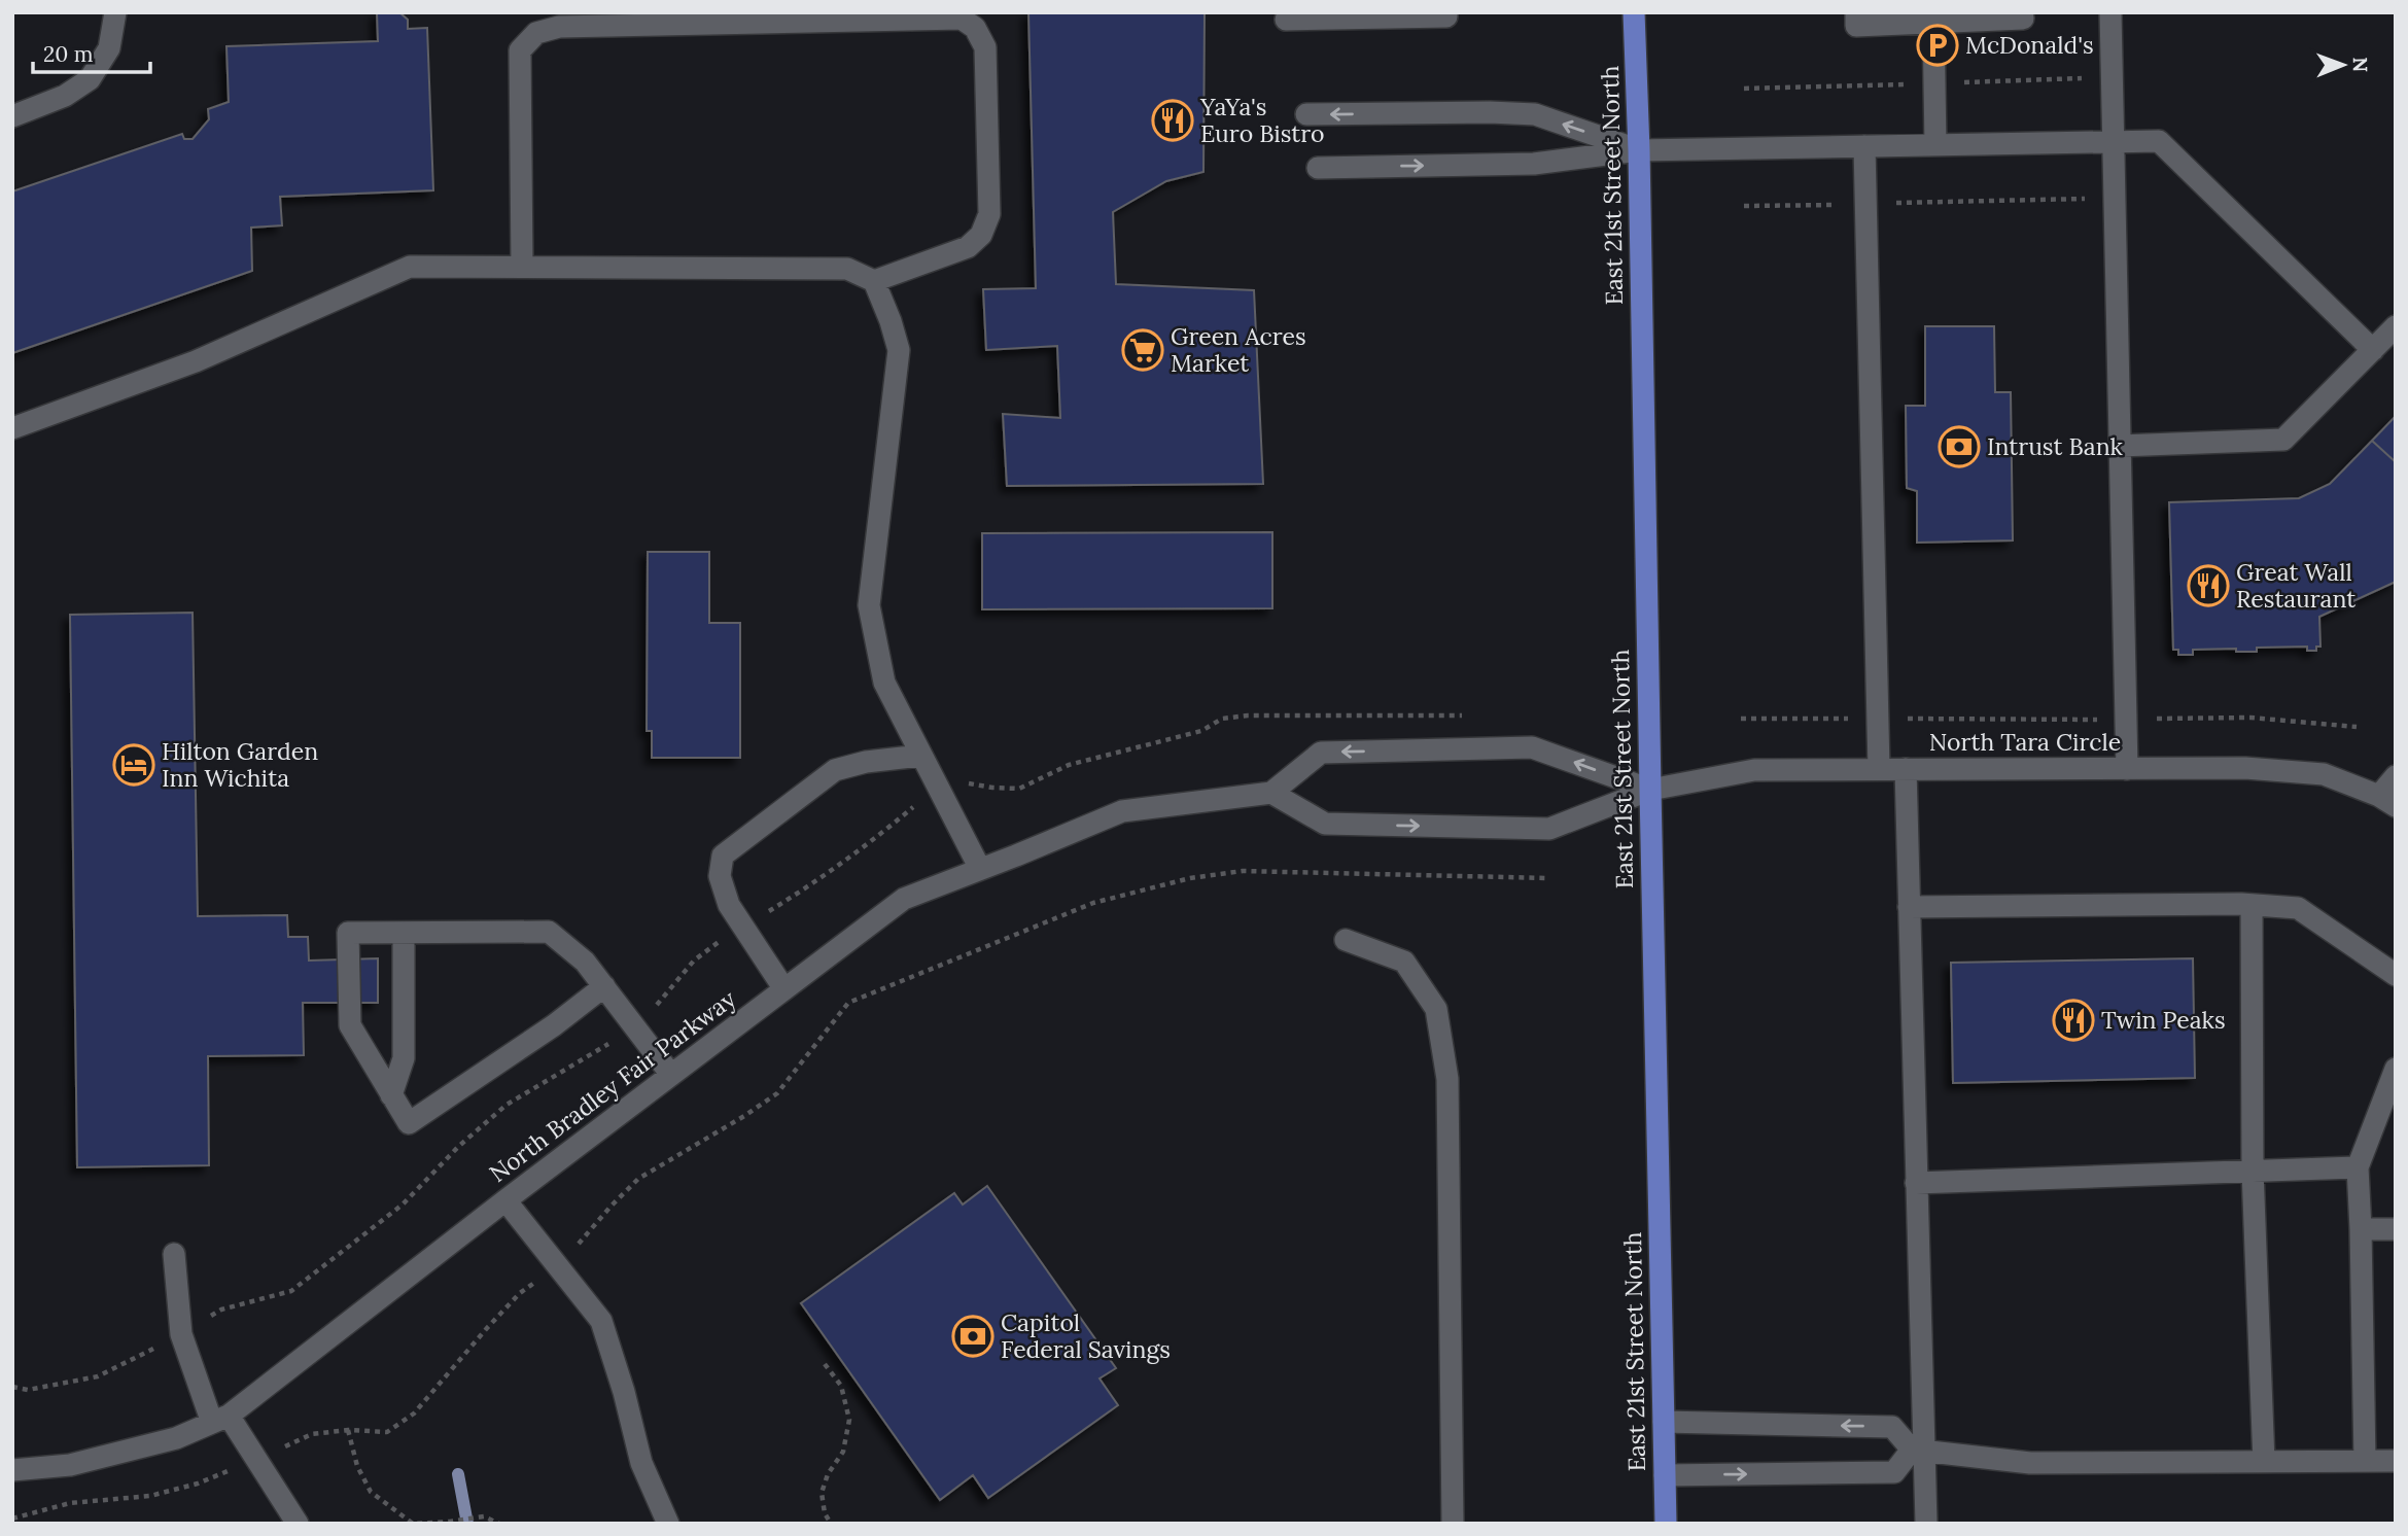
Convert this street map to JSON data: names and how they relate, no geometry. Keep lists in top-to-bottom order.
{
  "streets": {
    "main road": ["East 21st Street North"],
    "street": ["North Tara Circle", "North Bradley Fair Parkway"]
  },
  "crossings": [
    ["East 21st Street North", "North Tara Circle"]
  ],
  "places": {
    "parking": ["McDonald's"],
    "restaurant": ["YaYa's Euro Bistro", "Great Wall Restaurant", "Twin Peaks"],
    "supermarket": ["Green Acres Market"],
    "bank": ["Intrust Bank", "Capitol Federal Savings"],
    "hotel": ["Hilton Garden Inn Wichita"]
  },
  "scale_bar": "20 m",
  "north": "right"
}
